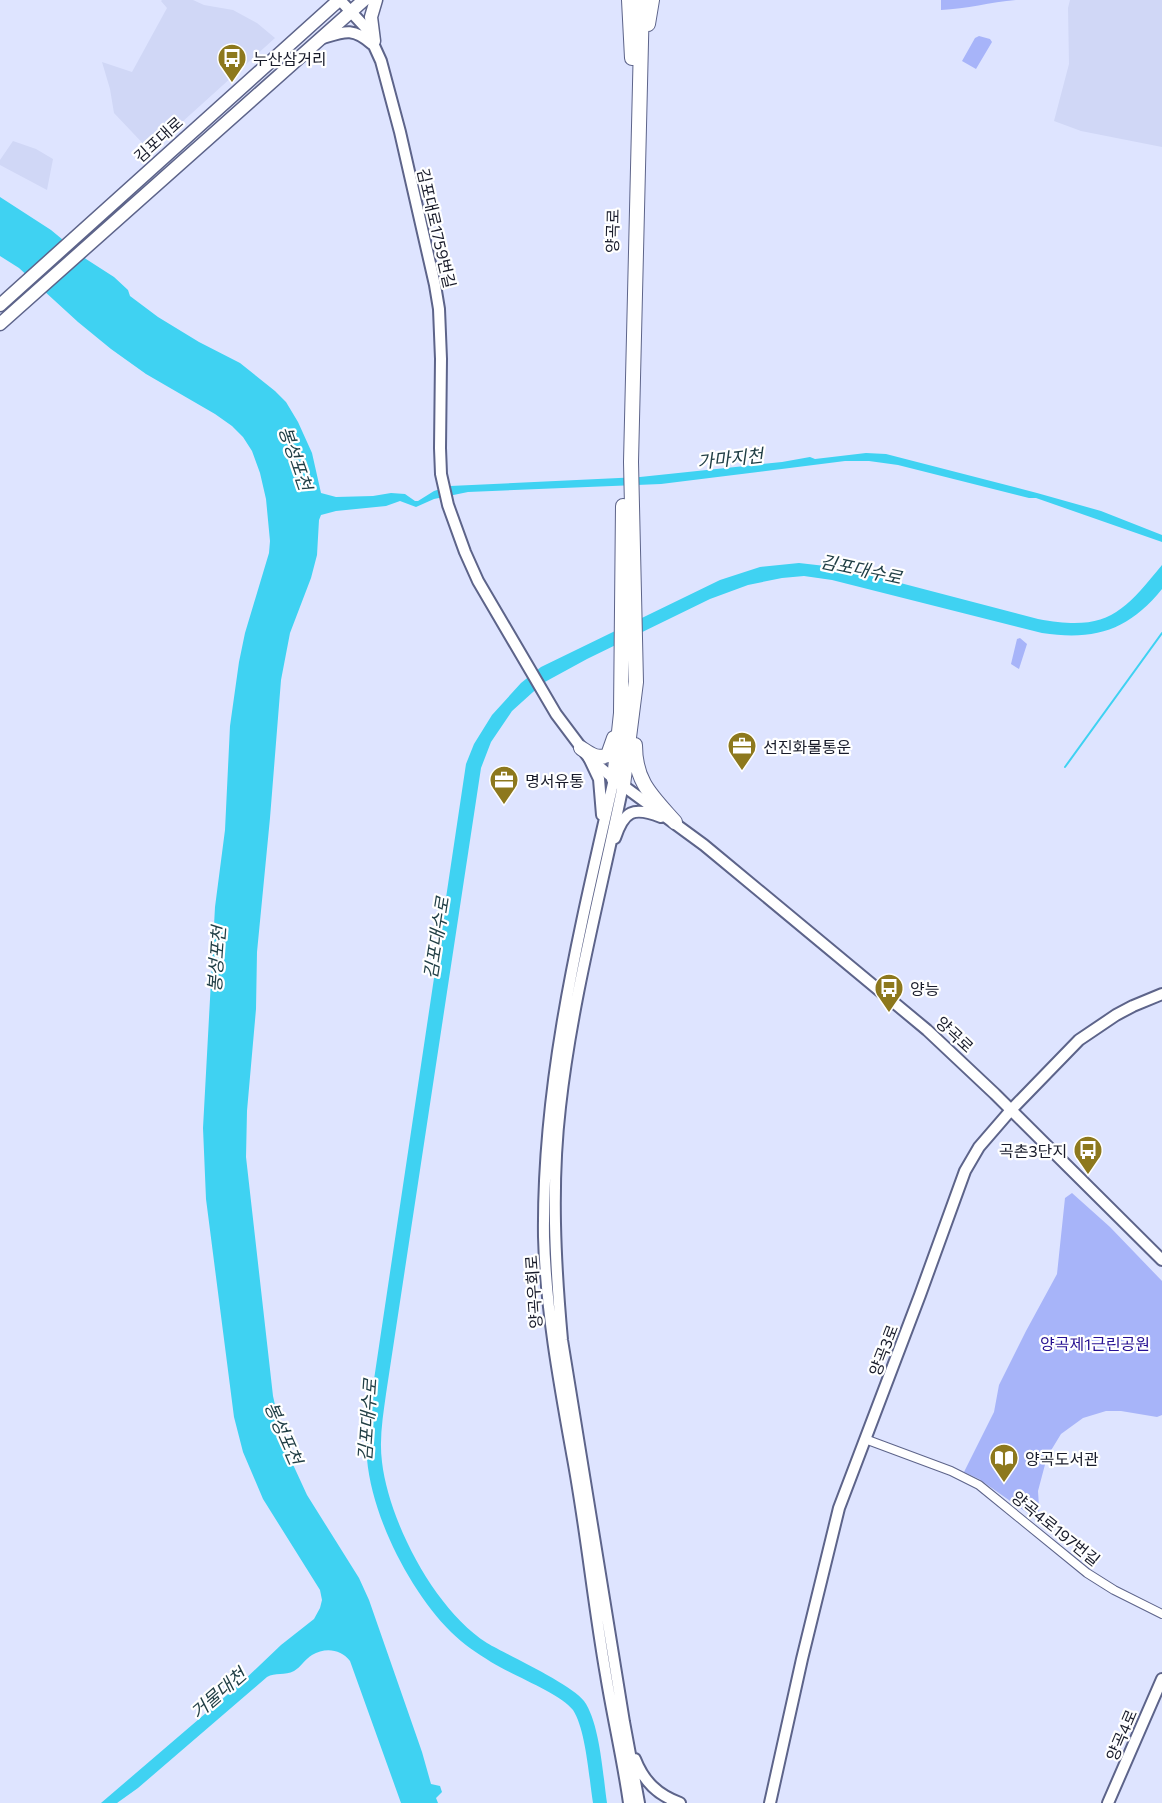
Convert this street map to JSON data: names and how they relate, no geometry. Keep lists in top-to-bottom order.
{
  "streets": {
    "highway": ["양곡로"],
    "main road": ["김포대로"],
    "street": [
      "김포대로1759번길",
      "양곡우회로",
      "양곡3로",
      "양곡4로197번길",
      "양곡4로"
    ]
  },
  "crossings": [
    ["김포대로", "김포대로1759번길"],
    ["양곡로", "양곡우회로"],
    ["양곡로", "양곡3로"],
    ["양곡3로", "양곡4로197번길"]
  ],
  "water": [
    "봉성포천",
    "가마지천",
    "김포대수로",
    "거물대천"
  ],
  "parks": ["양곡제1근린공원"],
  "places": {
    "bus stop": ["누산삼거리", "양능", "곡촌3단지"],
    "office": ["선진화물통운", "명서유통"],
    "library": ["양곡도서관"]
  }
}
